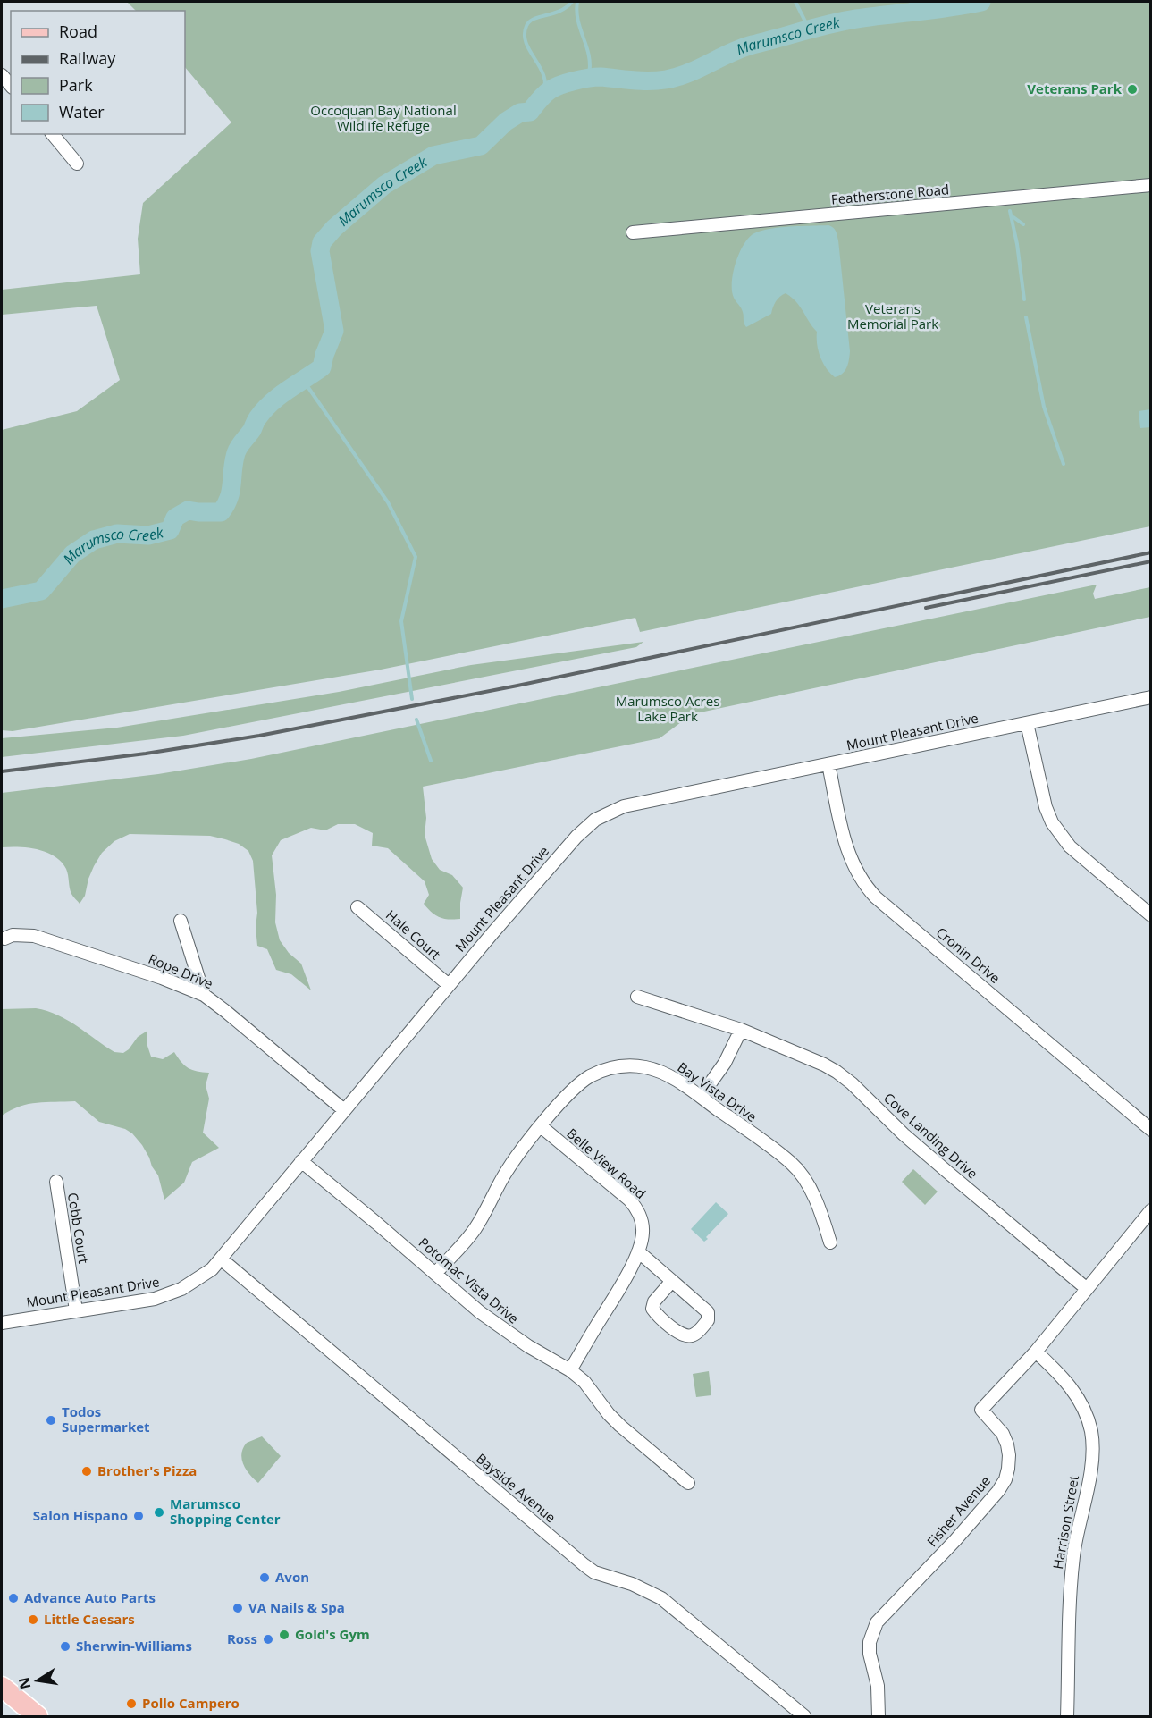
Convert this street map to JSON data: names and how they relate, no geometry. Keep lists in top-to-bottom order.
{
  "streets": {
    "street": [
      "Featherstone Road",
      "Mount Pleasant Drive",
      "Hale Court",
      "Cronin Drive",
      "Rope Drive",
      "Bay Vista Drive",
      "Cove Landing Drive",
      "Belle View Road",
      "Cobb Court",
      "Potomac Vista Drive",
      "Bayside Avenue",
      "Fisher Avenue",
      "Harrison Street"
    ]
  },
  "crossings": [
    ["Mount Pleasant Drive", "Hale Court"],
    ["Mount Pleasant Drive", "Cronin Drive"],
    ["Mount Pleasant Drive", "Rope Drive"],
    ["Mount Pleasant Drive", "Cobb Court"],
    ["Mount Pleasant Drive", "Potomac Vista Drive"],
    ["Mount Pleasant Drive", "Bayside Avenue"],
    ["Bay Vista Drive", "Belle View Road"],
    ["Bay Vista Drive", "Potomac Vista Drive"],
    ["Cove Landing Drive", "Fisher Avenue"],
    ["Belle View Road", "Potomac Vista Drive"],
    ["Fisher Avenue", "Harrison Street"]
  ],
  "water": ["Marumsco Creek"],
  "parks": ["Occoquan Bay National Wildlife Refuge", "Veterans Memorial Park", "Marumsco Acres Lake Park"],
  "places": [
    "Veterans Park",
    "Todos Supermarket",
    "Brother's Pizza",
    "Marumsco Shopping Center",
    "Salon Hispano",
    "Avon",
    "Advance Auto Parts",
    "VA Nails & Spa",
    "Little Caesars",
    "Gold's Gym",
    "Ross",
    "Sherwin-Williams",
    "Pollo Campero"
  ],
  "legend": [
    "Road",
    "Railway",
    "Park",
    "Water"
  ],
  "north": "left"
}
